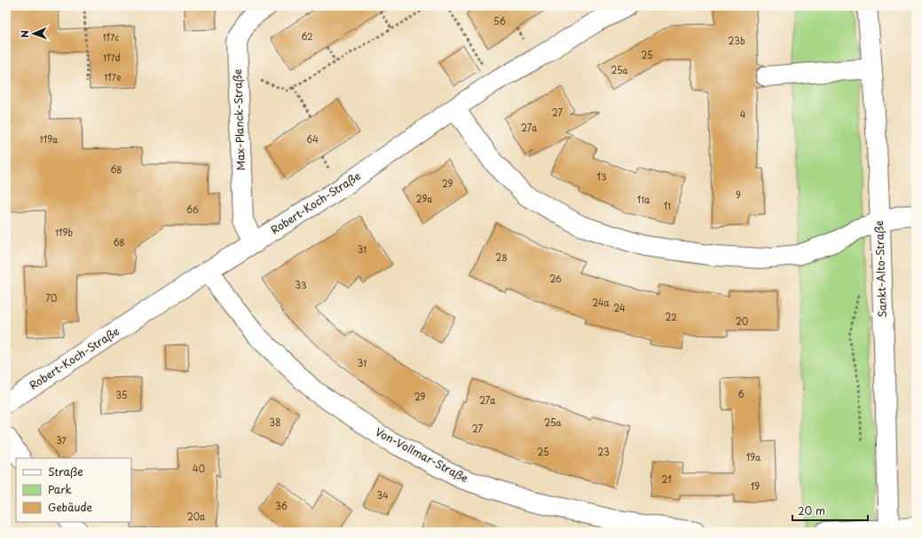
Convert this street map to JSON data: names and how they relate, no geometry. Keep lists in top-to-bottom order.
{
  "streets": {
    "street": [
      "Max-Planck-Straße",
      "Robert-Koch-Straße",
      "Sankt-Alto-Straße",
      "Von-Vollmar-Straße"
    ]
  },
  "crossings": [
    ["Max-Planck-Straße", "Robert-Koch-Straße"],
    ["Robert-Koch-Straße", "Von-Vollmar-Straße"]
  ],
  "house_numbers": [
    "56",
    "62",
    "117c",
    "23b",
    "25",
    "117d",
    "25a",
    "117e",
    "27",
    "4",
    "27a",
    "119a",
    "64",
    "68",
    "13",
    "29",
    "9",
    "29a",
    "11a",
    "11",
    "66",
    "119b",
    "68",
    "31",
    "28",
    "26",
    "33",
    "70",
    "24a",
    "24",
    "22",
    "20",
    "31",
    "6",
    "35",
    "29",
    "27a",
    "38",
    "25a",
    "27",
    "37",
    "25",
    "23",
    "19a",
    "40",
    "21",
    "19",
    "34",
    "36",
    "20a"
  ],
  "legend": ["Straße", "Park", "Gebäude"],
  "scale_bar": "20 m",
  "north": "left"
}
